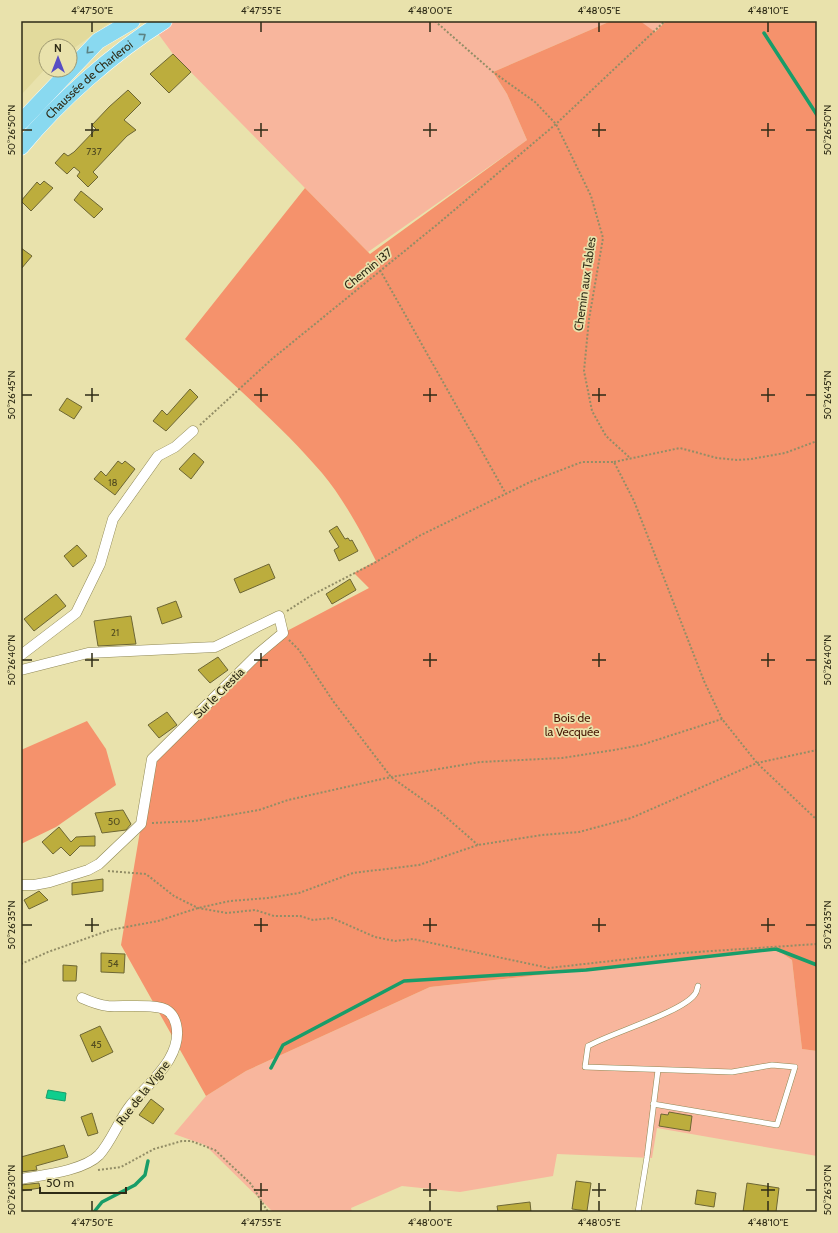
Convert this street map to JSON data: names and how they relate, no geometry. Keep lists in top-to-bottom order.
{
  "streets": {
    "main road": ["Chaussée de Charleroi"],
    "street": ["Sur le Crestia", "Rue de la Vigne"],
    "path": ["Chemin i37", "Chemin aux Tables"]
  },
  "crossings": [
    ["Chemin i37", "Chemin aux Tables"]
  ],
  "parks": ["Bois de la Vecquée"],
  "house_numbers": [
    "737",
    "18",
    "21",
    "50",
    "54",
    "45"
  ],
  "scale_bar": "50 m",
  "north": "top",
  "coordinates": [
    "4°47'50\"E",
    "4°47'55\"E",
    "4°48'00\"E",
    "4°48'05\"E",
    "4°48'10\"E",
    "50°26'50\"N",
    "50°26'45\"N",
    "50°26'40\"N",
    "50°26'35\"N",
    "50°26'30\"N"
  ]
}
